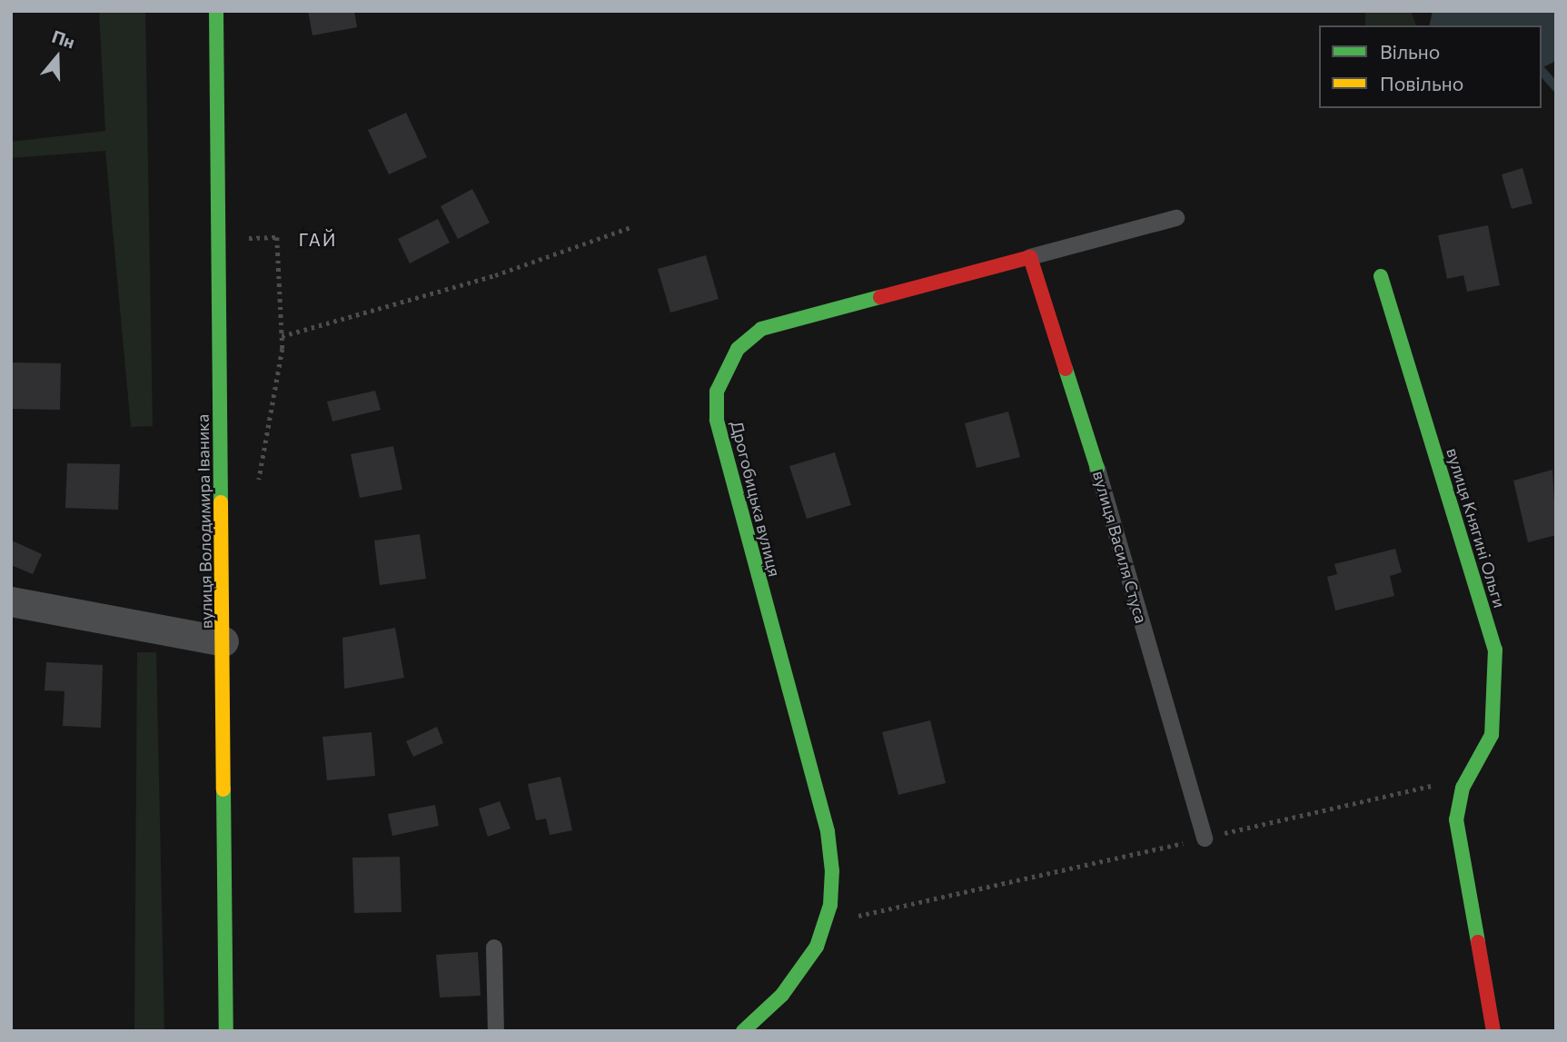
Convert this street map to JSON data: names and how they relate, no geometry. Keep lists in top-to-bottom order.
{
  "streets": {
    "street": [
      "Дрогобицька вулиця",
      "вулиця Володимира Іваника",
      "вулиця Княгині Ольги",
      "вулиця Василя Стуса"
    ]
  },
  "crossings": [
    ["Дрогобицька вулиця", "вулиця Василя Стуса"]
  ],
  "districts": ["ГАЙ"],
  "legend": ["Вільно", "Повільно"],
  "north": "top"
}
